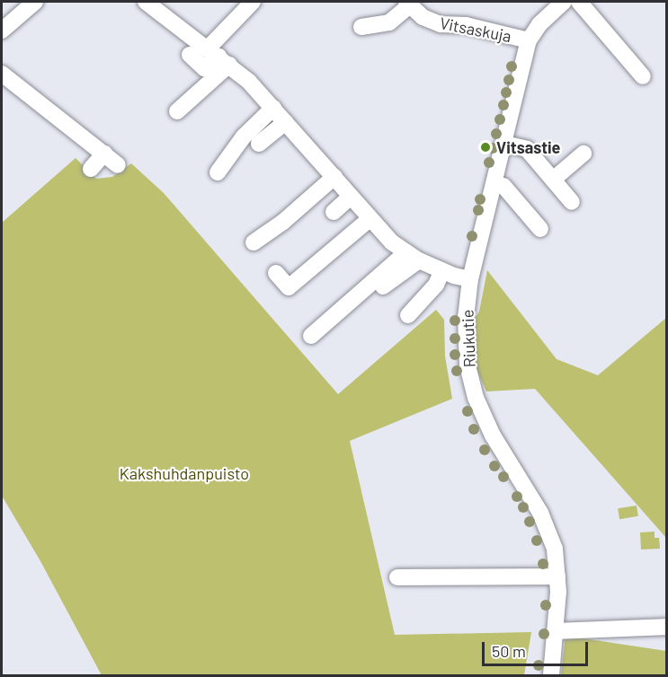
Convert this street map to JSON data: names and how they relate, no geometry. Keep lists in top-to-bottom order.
{
  "streets": {
    "street": ["Vitsaskuja", "Riukutie"]
  },
  "crossings": [
    ["Vitsaskuja", "Riukutie"]
  ],
  "parks": ["Kakshuhdanpuisto"],
  "places": ["Vitsastie"],
  "scale_bar": "50 m"
}
